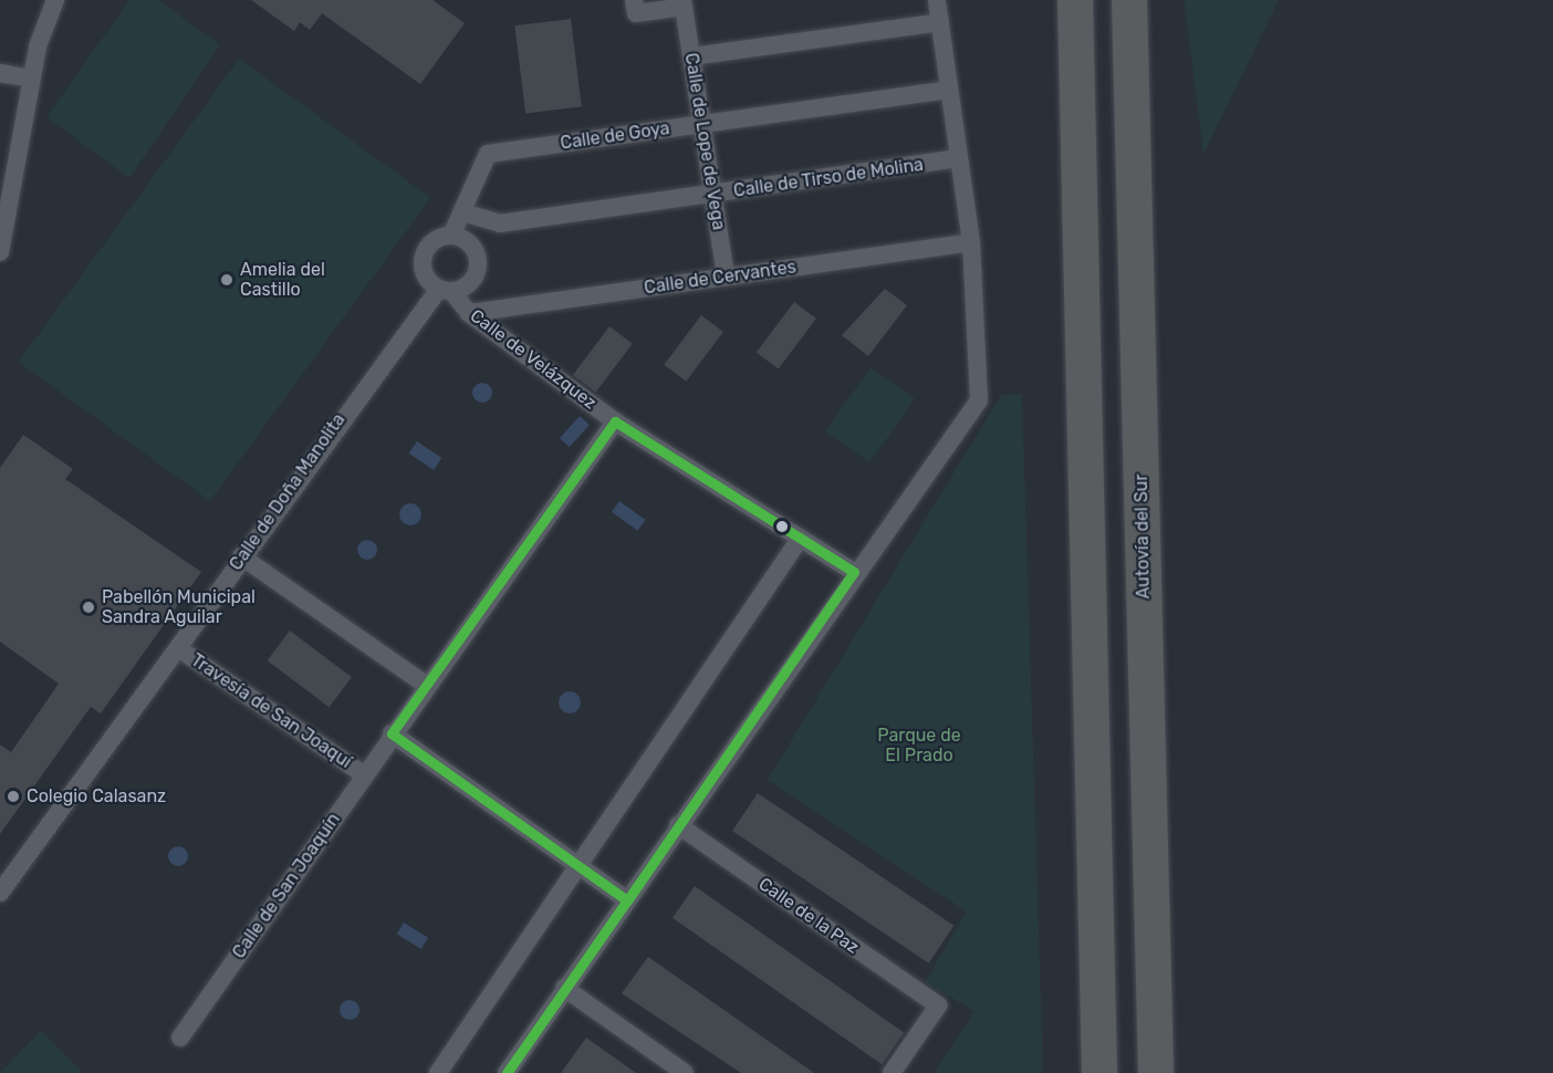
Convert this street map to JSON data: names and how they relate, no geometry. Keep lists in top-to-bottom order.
{
  "streets": {
    "highway": ["Autovía del Sur"],
    "street": [
      "Calle de Goya",
      "Calle de Lope de Vega",
      "Calle de Tirso de Molina",
      "Calle de Cervantes",
      "Calle de Velázquez",
      "Calle de Doña Manolita",
      "Travesía de San Joaquí",
      "Calle de San Joaquín",
      "Calle de la Paz"
    ]
  },
  "crossings": [
    ["Calle de Goya", "Calle de Lope de Vega"],
    ["Calle de Goya", "Calle de Tirso de Molina"],
    ["Calle de Goya", "Calle de Velázquez"],
    ["Calle de Goya", "Calle de Doña Manolita"],
    ["Calle de Lope de Vega", "Calle de Tirso de Molina"],
    ["Calle de Lope de Vega", "Calle de Cervantes"],
    ["Calle de Cervantes", "Calle de Velázquez"],
    ["Calle de Velázquez", "Calle de Doña Manolita"],
    ["Calle de Velázquez", "Calle de San Joaquín"],
    ["Calle de Doña Manolita", "Travesía de San Joaquí"],
    ["Travesía de San Joaquí", "Calle de San Joaquín"]
  ],
  "parks": ["Parque de El Prado"],
  "places": ["Amelia del Castillo", "Pabellón Municipal Sandra Aguilar", "Colegio Calasanz"]
}
